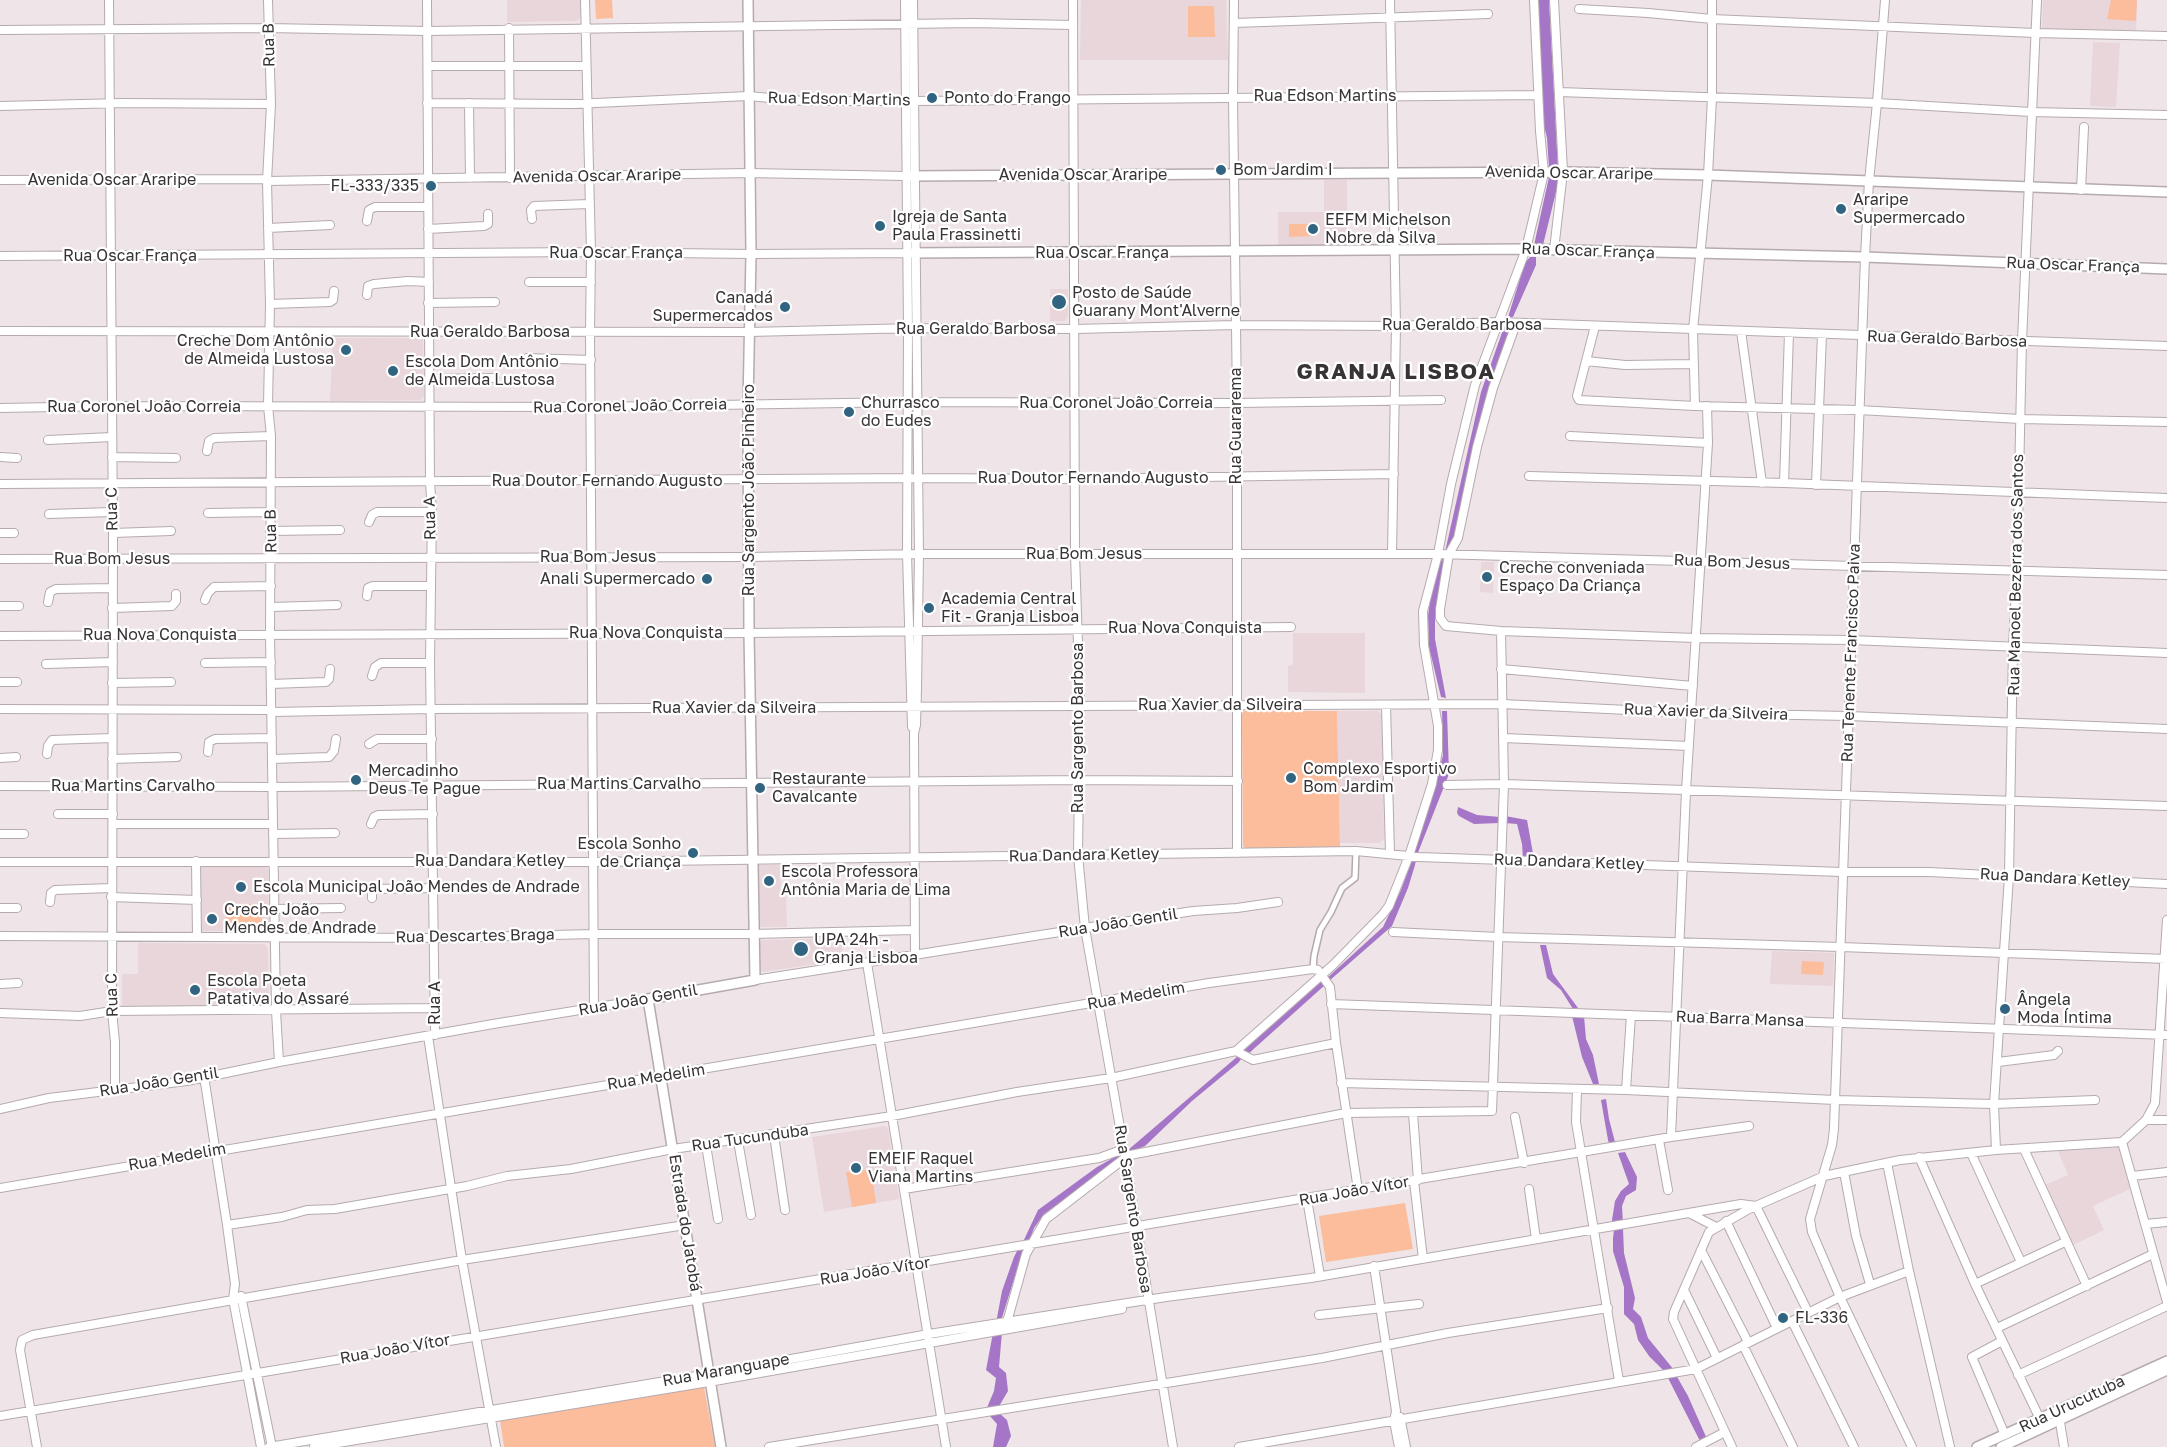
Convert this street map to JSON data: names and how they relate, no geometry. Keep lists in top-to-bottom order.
{
  "streets": {
    "street": [
      "Rua B",
      "Rua Edson Martins",
      "Avenida Oscar Araripe",
      "Rua Oscar França",
      "Rua Geraldo Barbosa",
      "Rua Coronel João Correia",
      "Rua Guararema",
      "Rua Doutor Fernando Augusto",
      "Rua Sargento João Pinheiro",
      "Rua C",
      "Rua A",
      "Rua Bom Jesus",
      "Rua Manoel Bezerra dos Santos",
      "Rua Nova Conquista",
      "Rua Tenente Francisco Paiva",
      "Rua Xavier da Silveira",
      "Rua Sargento Barbosa",
      "Rua Martins Carvalho",
      "Rua Dandara Ketley",
      "Rua João Gentil",
      "Rua Descartes Braga",
      "Rua Medelim",
      "Rua Barra Mansa",
      "Rua Tucunduba",
      "Rua João Vítor",
      "Estrada do Jatobá",
      "Rua Maranguape",
      "Rua Urucutuba"
    ]
  },
  "crossings": [
    ["Rua B", "Avenida Oscar Araripe"],
    ["Rua B", "Rua Oscar França"],
    ["Rua B", "Rua Geraldo Barbosa"],
    ["Rua B", "Rua Coronel João Correia"],
    ["Rua B", "Rua Doutor Fernando Augusto"],
    ["Rua B", "Rua Bom Jesus"],
    ["Rua B", "Rua Nova Conquista"],
    ["Rua B", "Rua Xavier da Silveira"],
    ["Rua B", "Rua Martins Carvalho"],
    ["Rua B", "Rua Dandara Ketley"],
    ["Rua B", "Rua João Gentil"],
    ["Rua B", "Rua Descartes Braga"],
    ["Rua Edson Martins", "Rua Guararema"],
    ["Rua Edson Martins", "Rua Sargento João Pinheiro"],
    ["Rua Edson Martins", "Rua A"],
    ["Rua Edson Martins", "Rua Sargento Barbosa"],
    ["Avenida Oscar Araripe", "Rua Guararema"],
    ["Avenida Oscar Araripe", "Rua Sargento João Pinheiro"],
    ["Avenida Oscar Araripe", "Rua C"],
    ["Avenida Oscar Araripe", "Rua A"],
    ["Avenida Oscar Araripe", "Rua Manoel Bezerra dos Santos"],
    ["Avenida Oscar Araripe", "Rua Tenente Francisco Paiva"],
    ["Avenida Oscar Araripe", "Rua Sargento Barbosa"],
    ["Rua Oscar França", "Rua Guararema"],
    ["Rua Oscar França", "Rua Sargento João Pinheiro"],
    ["Rua Oscar França", "Rua C"],
    ["Rua Oscar França", "Rua A"],
    ["Rua Oscar França", "Rua Manoel Bezerra dos Santos"],
    ["Rua Oscar França", "Rua Tenente Francisco Paiva"],
    ["Rua Oscar França", "Rua Sargento Barbosa"],
    ["Rua Geraldo Barbosa", "Rua Guararema"],
    ["Rua Geraldo Barbosa", "Rua Sargento João Pinheiro"],
    ["Rua Geraldo Barbosa", "Rua C"],
    ["Rua Geraldo Barbosa", "Rua A"],
    ["Rua Geraldo Barbosa", "Rua Manoel Bezerra dos Santos"],
    ["Rua Geraldo Barbosa", "Rua Tenente Francisco Paiva"],
    ["Rua Geraldo Barbosa", "Rua Sargento Barbosa"],
    ["Rua Coronel João Correia", "Rua Guararema"],
    ["Rua Coronel João Correia", "Rua Sargento João Pinheiro"],
    ["Rua Coronel João Correia", "Rua C"],
    ["Rua Coronel João Correia", "Rua A"],
    ["Rua Coronel João Correia", "Rua Sargento Barbosa"],
    ["Rua Guararema", "Rua Doutor Fernando Augusto"],
    ["Rua Guararema", "Rua Bom Jesus"],
    ["Rua Guararema", "Rua Nova Conquista"],
    ["Rua Guararema", "Rua Xavier da Silveira"],
    ["Rua Guararema", "Rua Martins Carvalho"],
    ["Rua Guararema", "Rua Dandara Ketley"],
    ["Rua Doutor Fernando Augusto", "Rua Sargento João Pinheiro"],
    ["Rua Doutor Fernando Augusto", "Rua C"],
    ["Rua Doutor Fernando Augusto", "Rua A"],
    ["Rua Doutor Fernando Augusto", "Rua Sargento Barbosa"],
    ["Rua Sargento João Pinheiro", "Rua Bom Jesus"],
    ["Rua Sargento João Pinheiro", "Rua Nova Conquista"],
    ["Rua Sargento João Pinheiro", "Rua Xavier da Silveira"],
    ["Rua Sargento João Pinheiro", "Rua Martins Carvalho"],
    ["Rua Sargento João Pinheiro", "Rua Dandara Ketley"],
    ["Rua Sargento João Pinheiro", "Rua João Gentil"],
    ["Rua Sargento João Pinheiro", "Rua Descartes Braga"],
    ["Rua C", "Rua Bom Jesus"],
    ["Rua C", "Rua Nova Conquista"],
    ["Rua C", "Rua Xavier da Silveira"],
    ["Rua C", "Rua Martins Carvalho"],
    ["Rua C", "Rua Dandara Ketley"],
    ["Rua C", "Rua João Gentil"],
    ["Rua C", "Rua Descartes Braga"],
    ["Rua A", "Rua Bom Jesus"],
    ["Rua A", "Rua Nova Conquista"],
    ["Rua A", "Rua Xavier da Silveira"],
    ["Rua A", "Rua Martins Carvalho"],
    ["Rua A", "Rua Dandara Ketley"],
    ["Rua A", "Rua João Gentil"],
    ["Rua A", "Rua Descartes Braga"],
    ["Rua A", "Rua Medelim"],
    ["Rua A", "Rua Tucunduba"],
    ["Rua A", "Rua João Vítor"],
    ["Rua A", "Rua Maranguape"],
    ["Rua Bom Jesus", "Rua Manoel Bezerra dos Santos"],
    ["Rua Bom Jesus", "Rua Tenente Francisco Paiva"],
    ["Rua Bom Jesus", "Rua Sargento Barbosa"],
    ["Rua Manoel Bezerra dos Santos", "Rua Xavier da Silveira"],
    ["Rua Manoel Bezerra dos Santos", "Rua Dandara Ketley"],
    ["Rua Manoel Bezerra dos Santos", "Rua Barra Mansa"],
    ["Rua Nova Conquista", "Rua Sargento Barbosa"],
    ["Rua Tenente Francisco Paiva", "Rua Xavier da Silveira"],
    ["Rua Tenente Francisco Paiva", "Rua Dandara Ketley"],
    ["Rua Tenente Francisco Paiva", "Rua Barra Mansa"],
    ["Rua Xavier da Silveira", "Rua Sargento Barbosa"],
    ["Rua Sargento Barbosa", "Rua Martins Carvalho"],
    ["Rua Sargento Barbosa", "Rua Dandara Ketley"],
    ["Rua Sargento Barbosa", "Rua João Gentil"],
    ["Rua Sargento Barbosa", "Rua Medelim"],
    ["Rua Sargento Barbosa", "Rua Tucunduba"],
    ["Rua Sargento Barbosa", "Rua João Vítor"],
    ["Rua Sargento Barbosa", "Rua Maranguape"],
    ["Rua João Gentil", "Estrada do Jatobá"],
    ["Rua Medelim", "Estrada do Jatobá"],
    ["Rua Tucunduba", "Estrada do Jatobá"],
    ["Rua João Vítor", "Estrada do Jatobá"],
    ["Estrada do Jatobá", "Rua Maranguape"]
  ],
  "districts": ["GRANJA LISBOA"],
  "places": [
    "Ponto do Frango",
    "Bom Jardim I",
    "FL-333/335",
    "Araripe Supermercado",
    "Igreja de Santa Paula Frassinetti",
    "EEFM Michelson Nobre da Silva",
    "Posto de Saúde Guarany Mont'Alverne",
    "Canadá Supermercados",
    "Creche Dom Antônio de Almeida Lustosa",
    "Escola Dom Antônio de Almeida Lustosa",
    "Churrasco do Eudes",
    "Creche conveniada Espaço Da Criança",
    "Anali Supermercado",
    "Academia Central Fit - Granja Lisboa",
    "Complexo Esportivo Bom Jardim",
    "Mercadinho Deus Te Pague",
    "Restaurante Cavalcante",
    "Escola Sonho de Criança",
    "Escola Professora Antônia Maria de Lima",
    "Escola Municipal João Mendes de Andrade",
    "Creche João Mendes de Andrade",
    "UPA 24h - Granja Lisboa",
    "Escola Poeta Patativa do Assaré",
    "Ângela Moda Íntima",
    "EMEIF Raquel Viana Martins",
    "FL-336"
  ]
}
